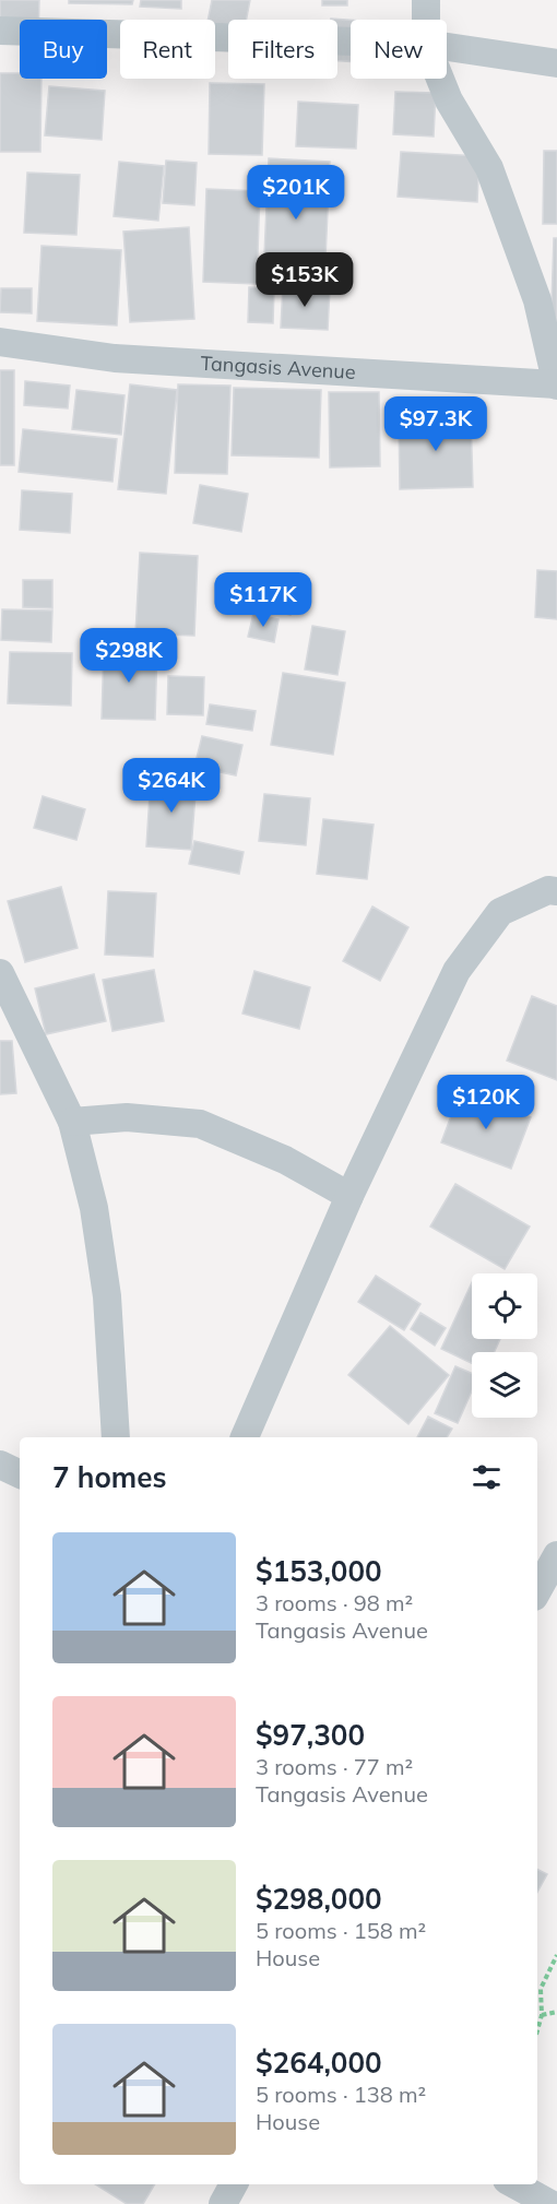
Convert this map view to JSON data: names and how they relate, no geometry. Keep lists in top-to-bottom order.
{
  "streets": {
    "street": ["Tangasis Avenue"]
  },
  "page": {
    "chip": [
      "Buy",
      "Rent",
      "Filters",
      "New"
    ],
    "price": [
      "$201K",
      "$153K",
      "$97.3K",
      "$117K",
      "$298K",
      "$264K",
      "$120K"
    ],
    "heading": "7 homes",
    "list": [
      {
        "name": "$153,000",
        "note": "3 rooms · 98 m² · Tangasis Avenue"
      },
      {
        "name": "$97,300",
        "note": "3 rooms · 77 m² · Tangasis Avenue"
      },
      {
        "name": "$298,000",
        "note": "5 rooms · 158 m² · House"
      },
      {
        "name": "$264,000",
        "note": "5 rooms · 138 m² · House"
      }
    ]
  }
}
